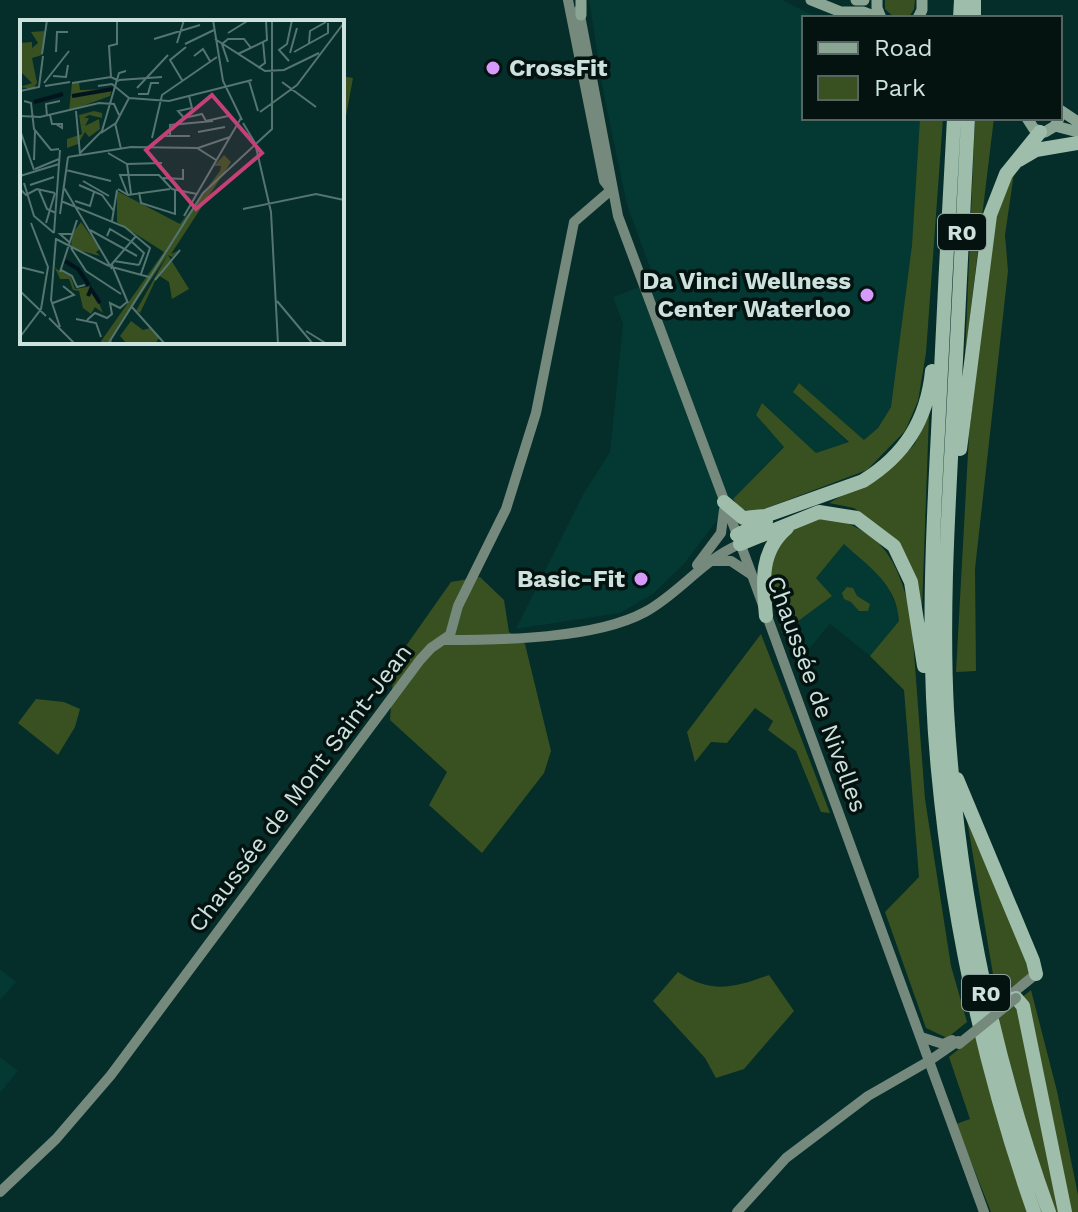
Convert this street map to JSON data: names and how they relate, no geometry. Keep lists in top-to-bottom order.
{
  "streets": {
    "highway": ["R0"],
    "main road": ["Chaussée de Nivelles", "Chaussée de Mont Saint-Jean"]
  },
  "crossings": [
    ["Chaussée de Nivelles", "Chaussée de Mont Saint-Jean"]
  ],
  "places": ["CrossFit", "Da Vinci Wellness Center Waterloo", "Basic-Fit"],
  "legend": ["Road", "Park"]
}
